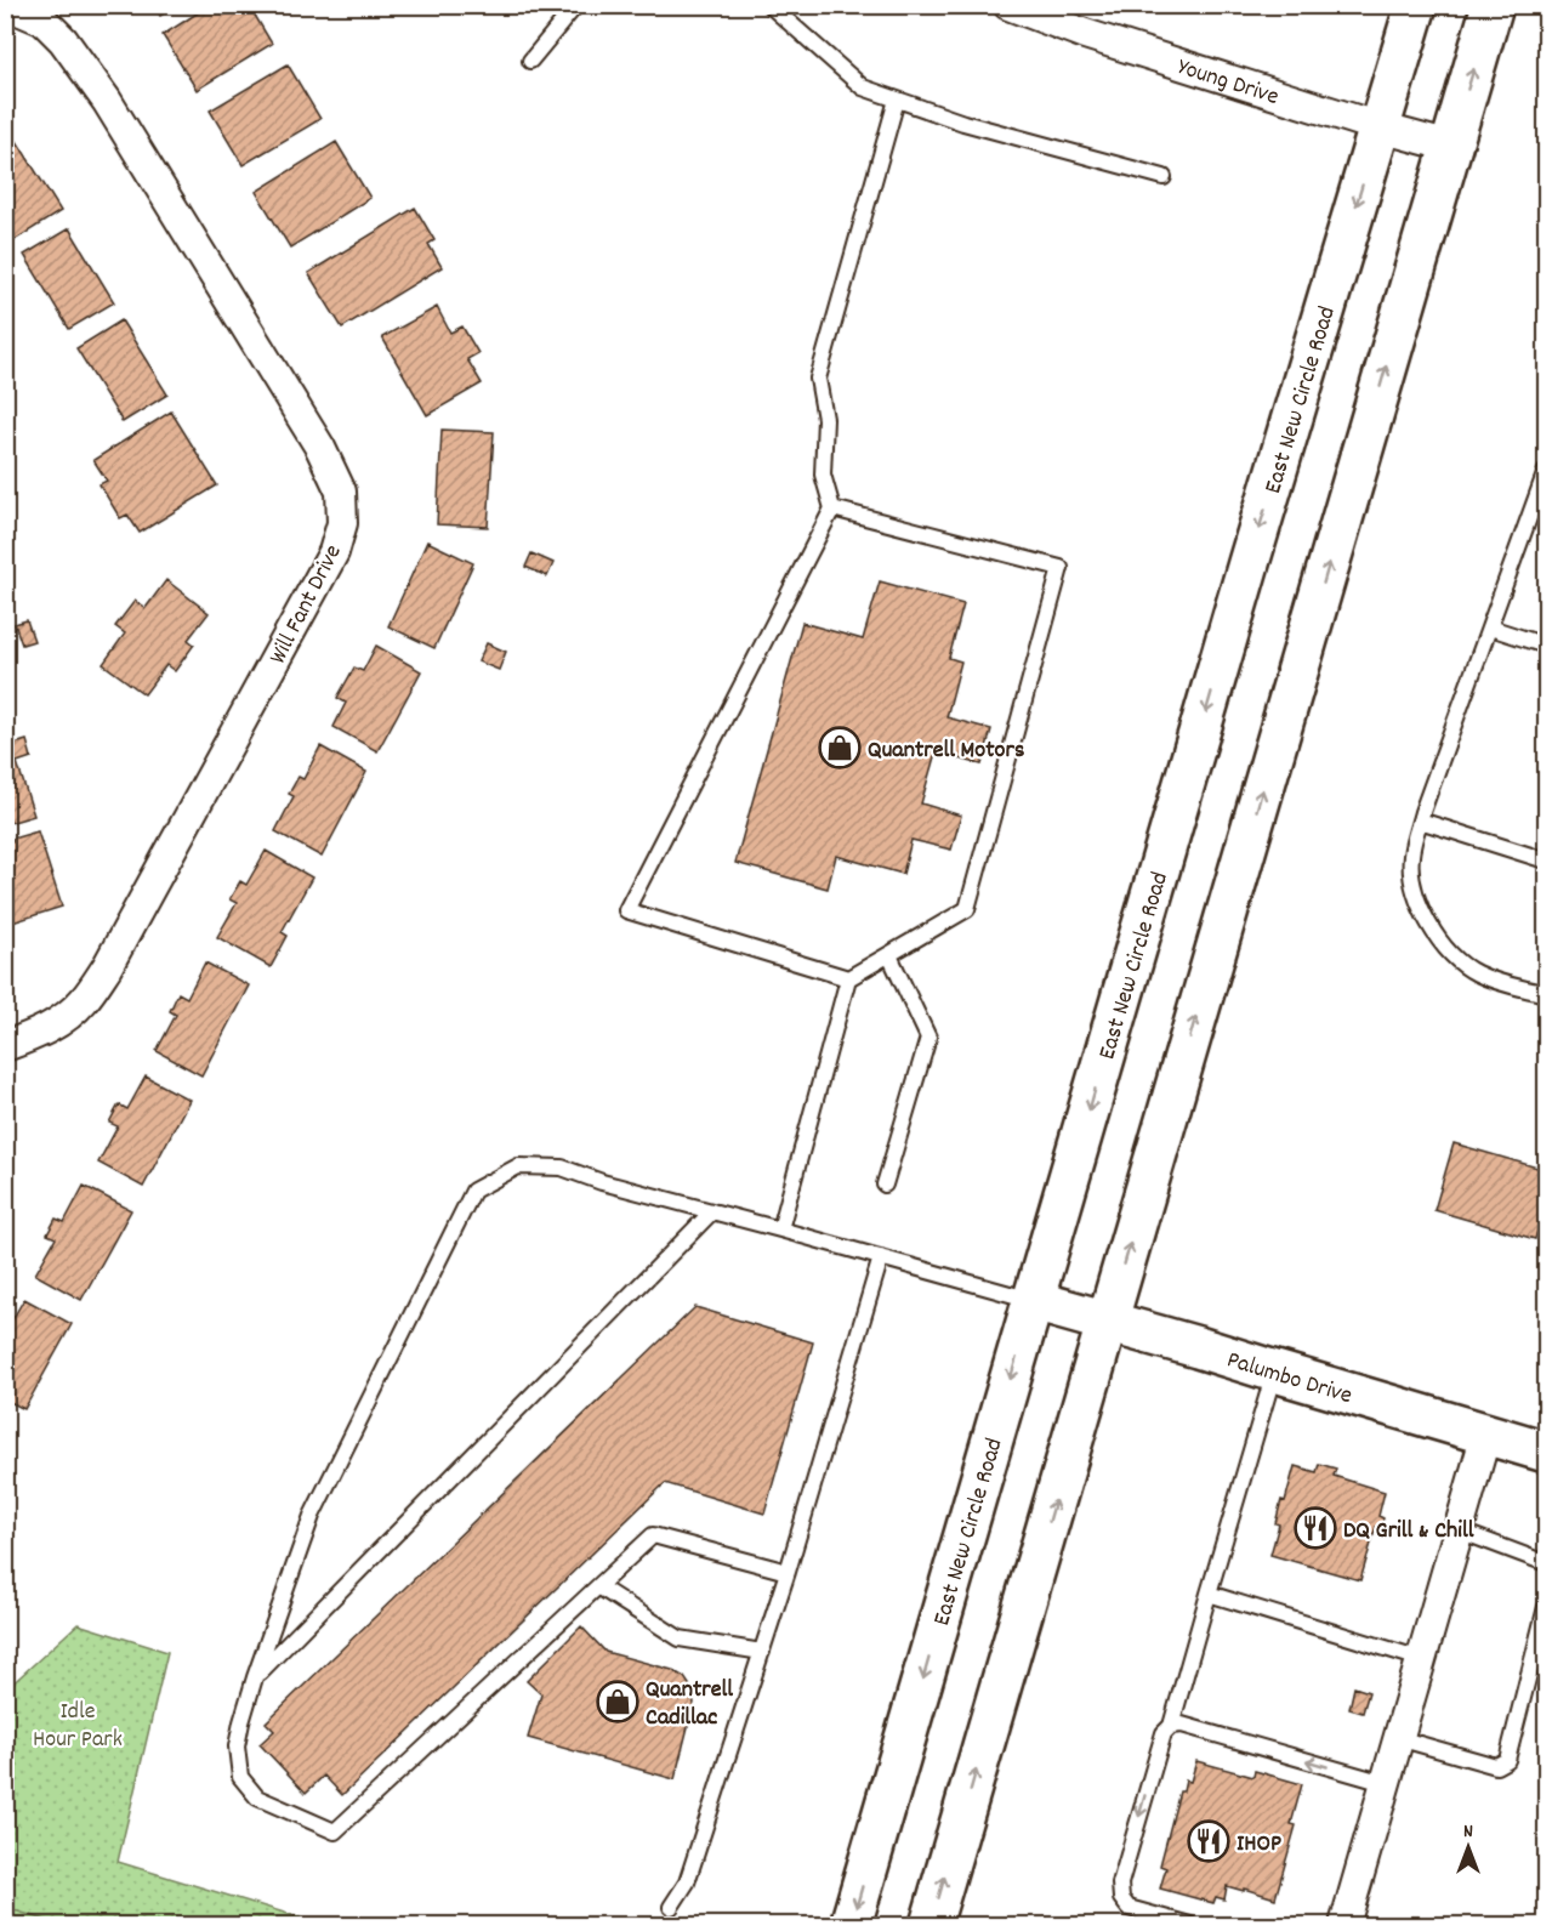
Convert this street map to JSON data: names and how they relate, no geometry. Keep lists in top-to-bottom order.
{
  "streets": {
    "main road": ["East New Circle Road", "Palumbo Drive"],
    "street": ["Young Drive", "Will Fant Drive"]
  },
  "crossings": [
    ["Young Drive", "East New Circle Road"],
    ["East New Circle Road", "Palumbo Drive"]
  ],
  "parks": ["Idle Hour Park"],
  "places": {
    "shop": ["Quantrell Motors", "Quantrell Cadillac"],
    "restaurant": ["DQ Grill & Chill", "IHOP"]
  },
  "north": "top"
}
